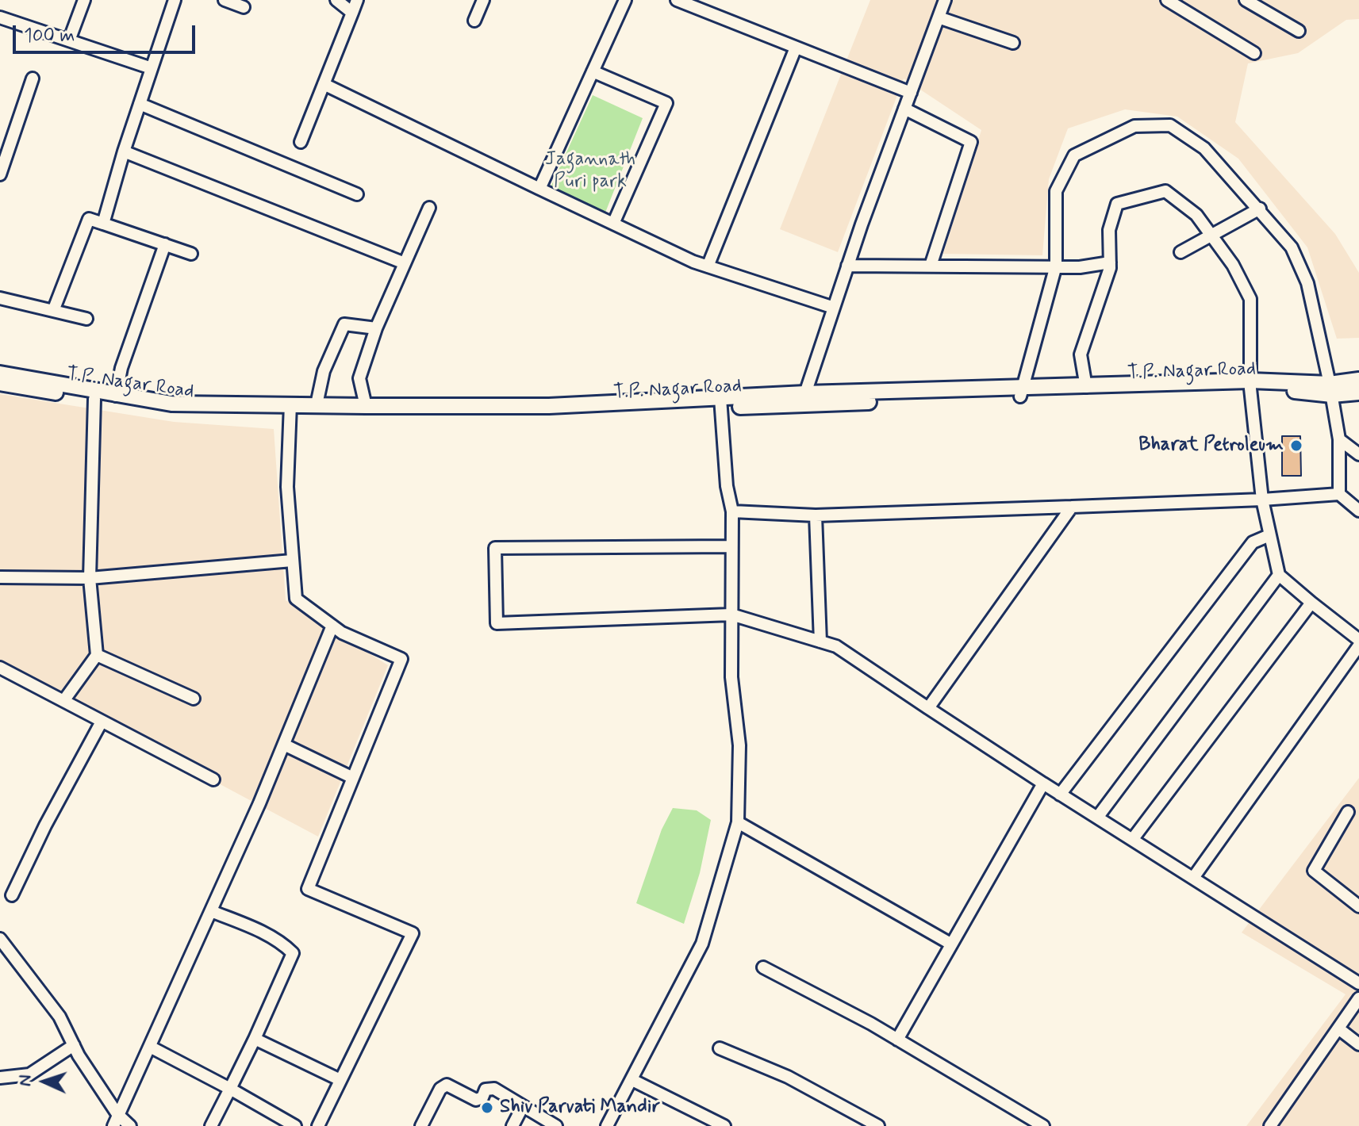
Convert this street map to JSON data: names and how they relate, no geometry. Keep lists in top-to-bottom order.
{
  "streets": {
    "main road": ["T.P. Nagar Road"]
  },
  "parks": ["Jagannath Puri park"],
  "places": ["Bharat Petroleum", "Shiv Parvati Mandir"],
  "scale_bar": "100 m",
  "north": "left"
}
